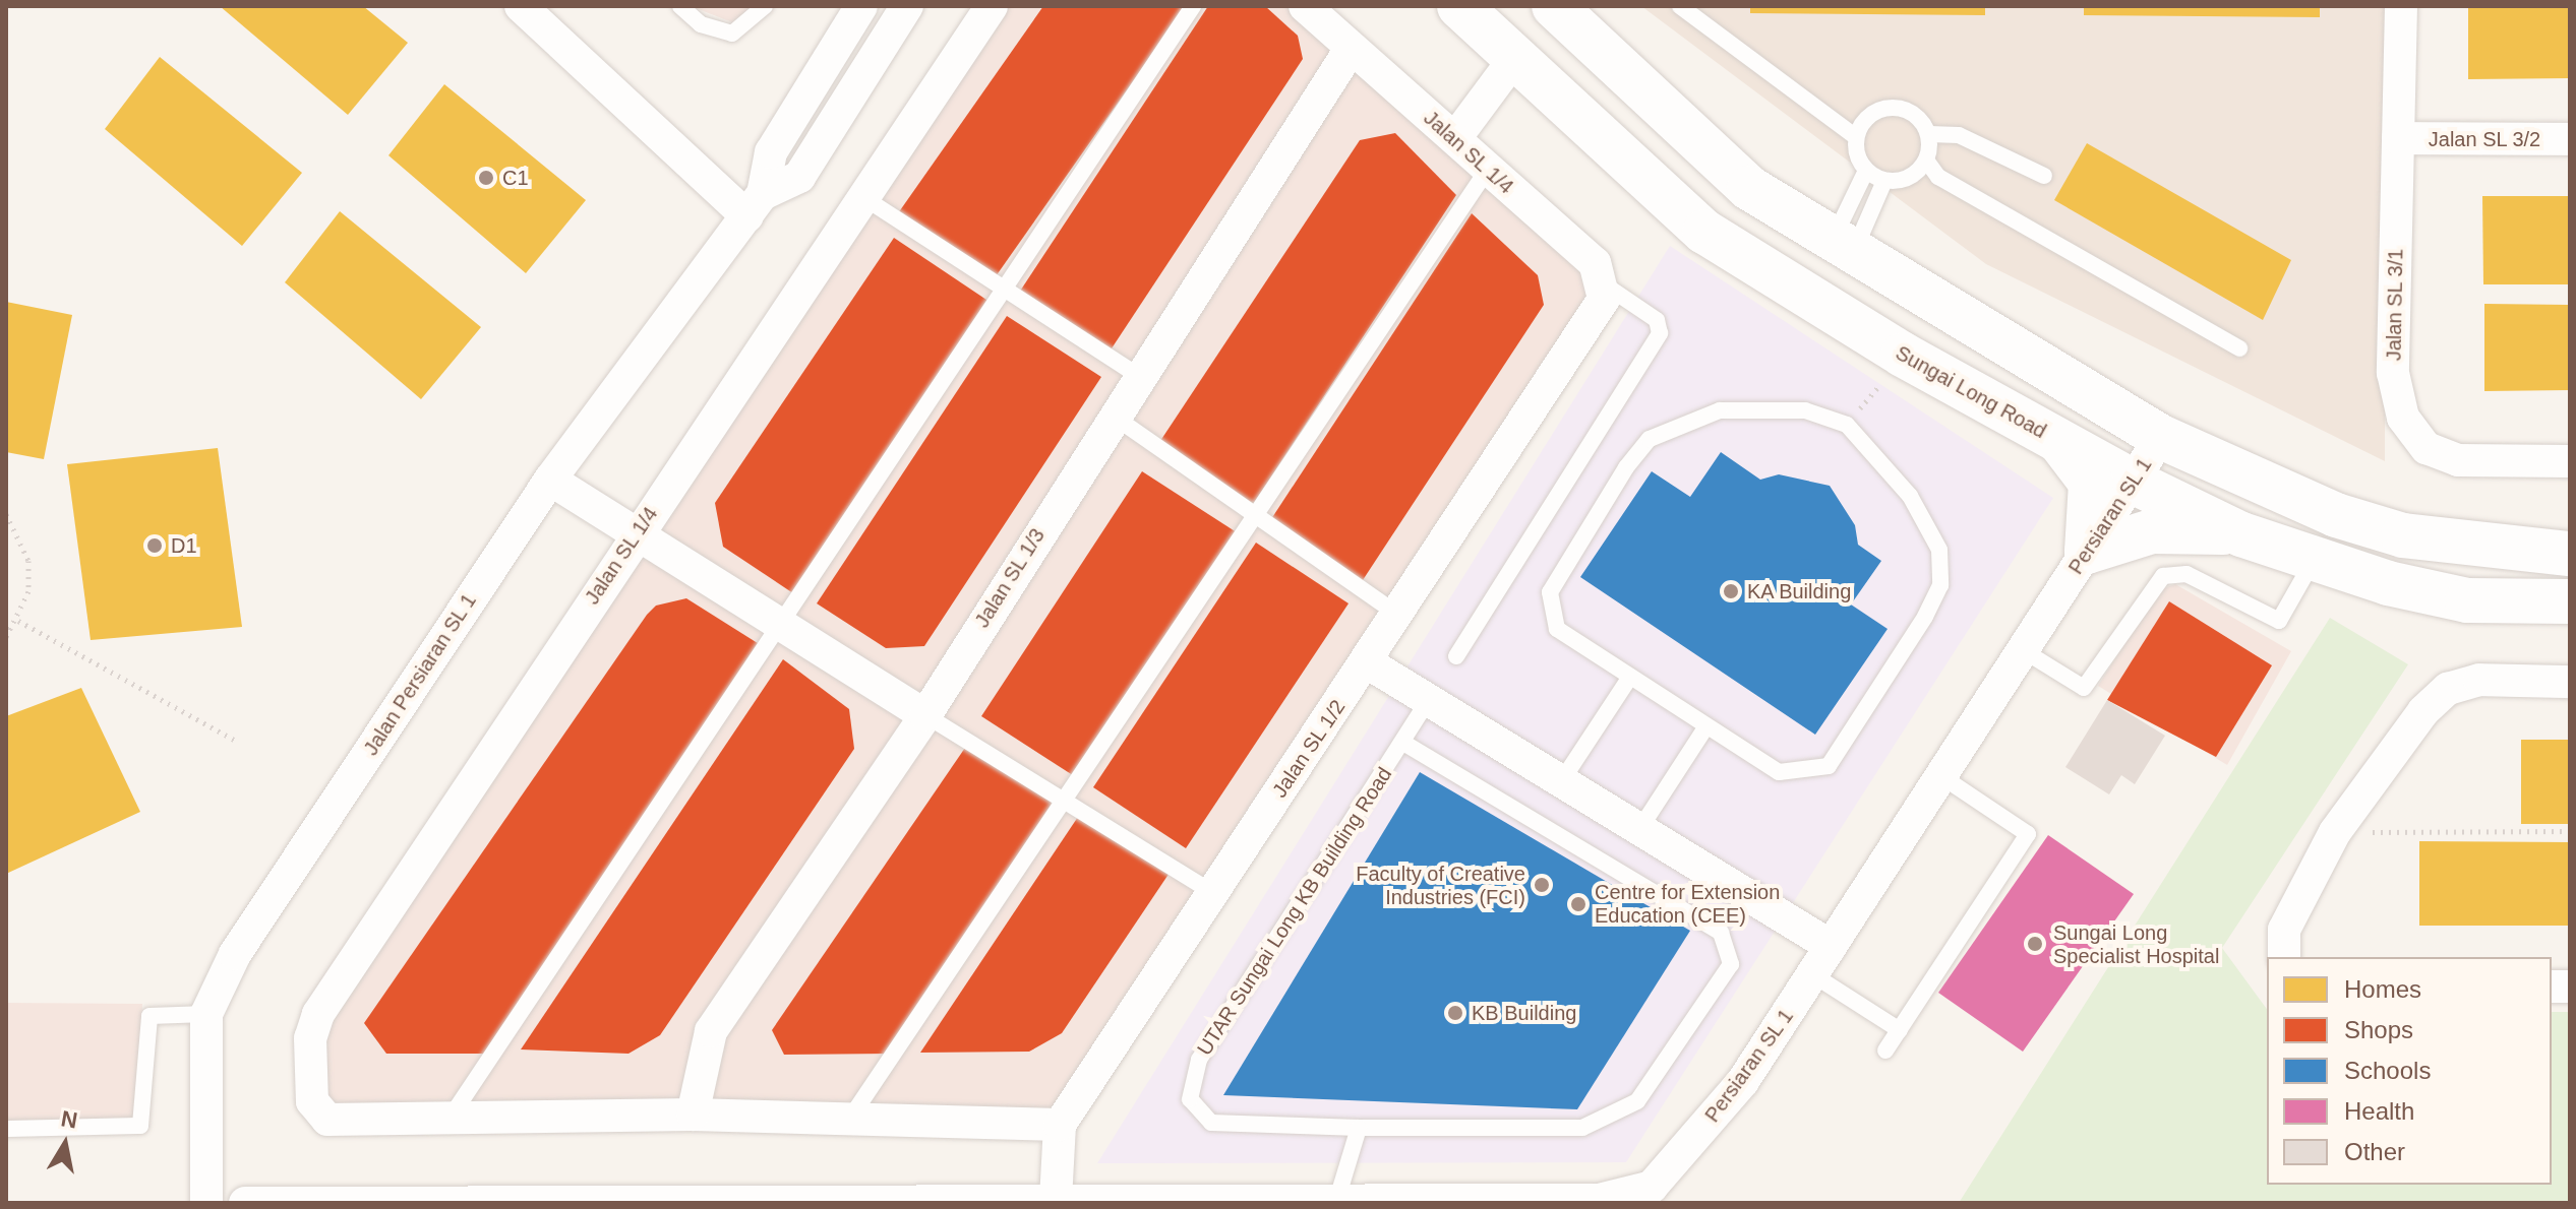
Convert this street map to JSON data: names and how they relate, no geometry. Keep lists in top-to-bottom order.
{
  "streets": {
    "street": [
      "Jalan SL 3/2",
      "Jalan SL 1/4",
      "Jalan SL 3/1",
      "Sungai Long Road",
      "Persiaran SL 1",
      "Jalan SL 1/3",
      "Jalan Persiaran SL 1",
      "Jalan SL 1/2"
    ],
    "lane": ["UTAR Sungai Long KB Building Road"]
  },
  "crossings": [
    ["Jalan SL 3/2", "Jalan SL 3/1"],
    ["Jalan SL 1/4", "Jalan SL 1/3"],
    ["Jalan SL 1/4", "Jalan SL 1/2"],
    ["Sungai Long Road", "Persiaran SL 1"]
  ],
  "places": [
    "C1",
    "D1",
    "KA Building",
    "Faculty of Creative Industries (FCI)",
    "Centre for Extension Education (CEE)",
    "Sungai Long Specialist Hospital",
    "KB Building"
  ],
  "legend": [
    "Homes",
    "Shops",
    "Schools",
    "Health",
    "Other"
  ],
  "north": "top"
}
